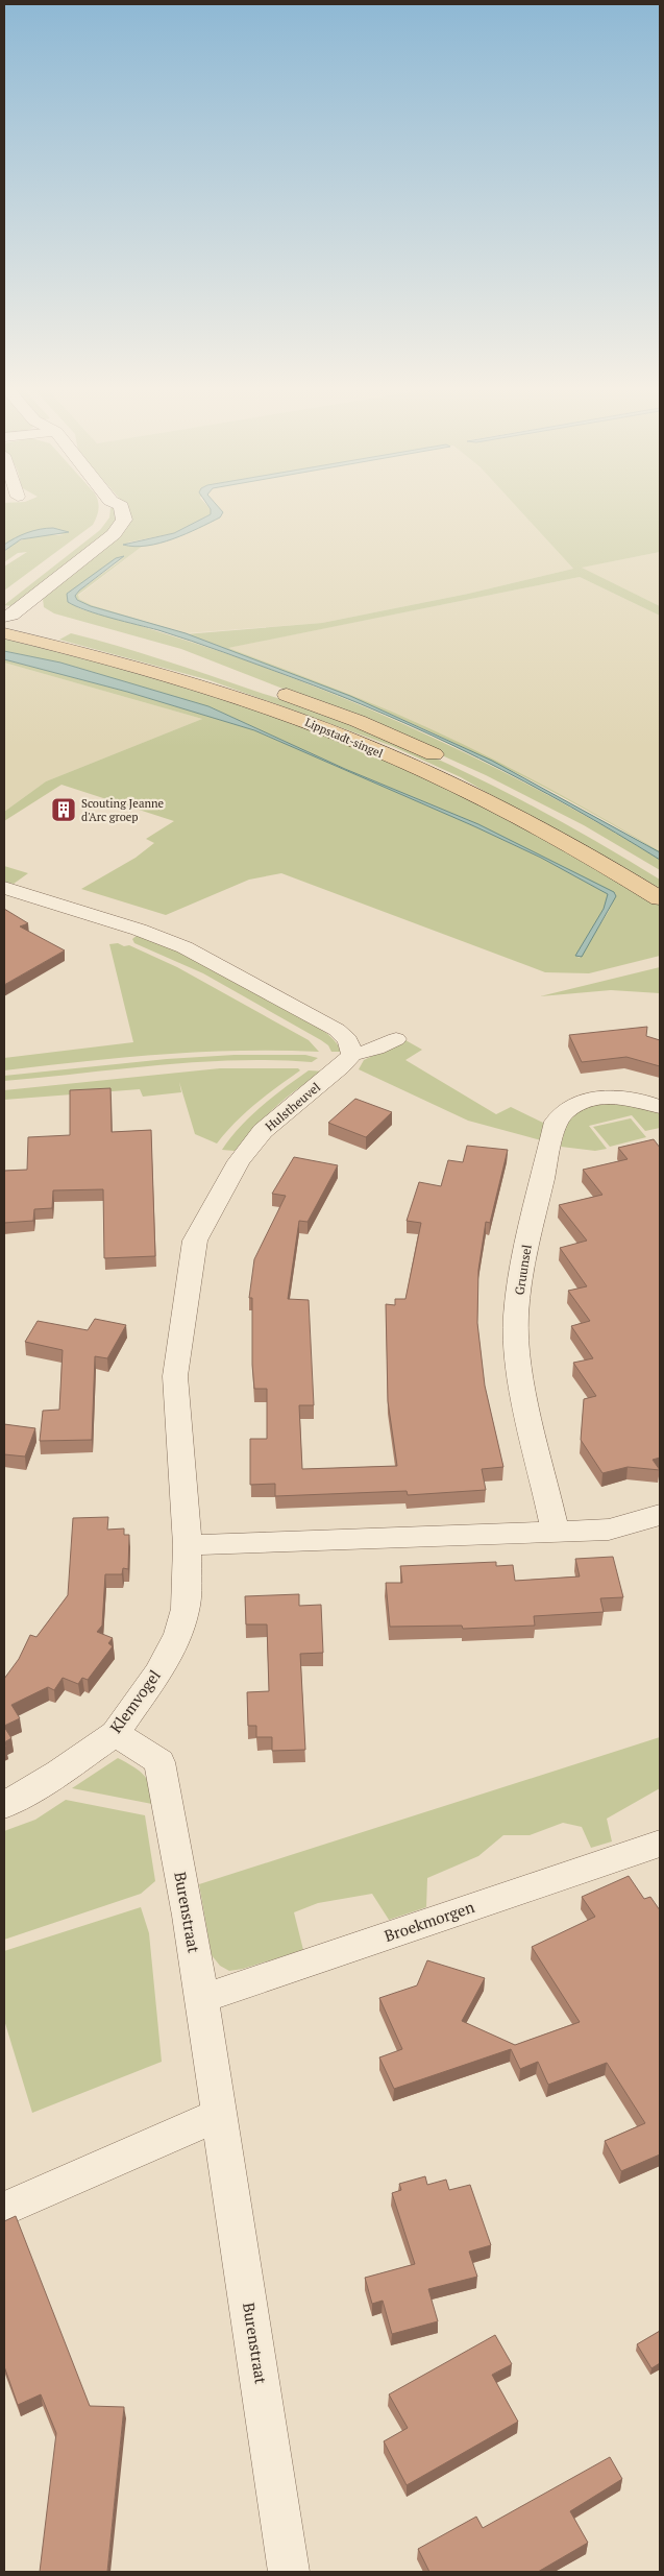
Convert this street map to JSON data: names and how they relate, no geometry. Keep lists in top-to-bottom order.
{
  "streets": {
    "main road": ["Lippstadt-singel"],
    "street": [
      "Hulstheuvel",
      "Gruunsel",
      "Klemvogel",
      "Burenstraat",
      "Broekmorgen"
    ]
  },
  "crossings": [
    ["Hulstheuvel", "Klemvogel"],
    ["Klemvogel", "Burenstraat"],
    ["Burenstraat", "Broekmorgen"]
  ],
  "places": {
    "building": ["Scouting Jeanne d'Arc groep"]
  }
}
